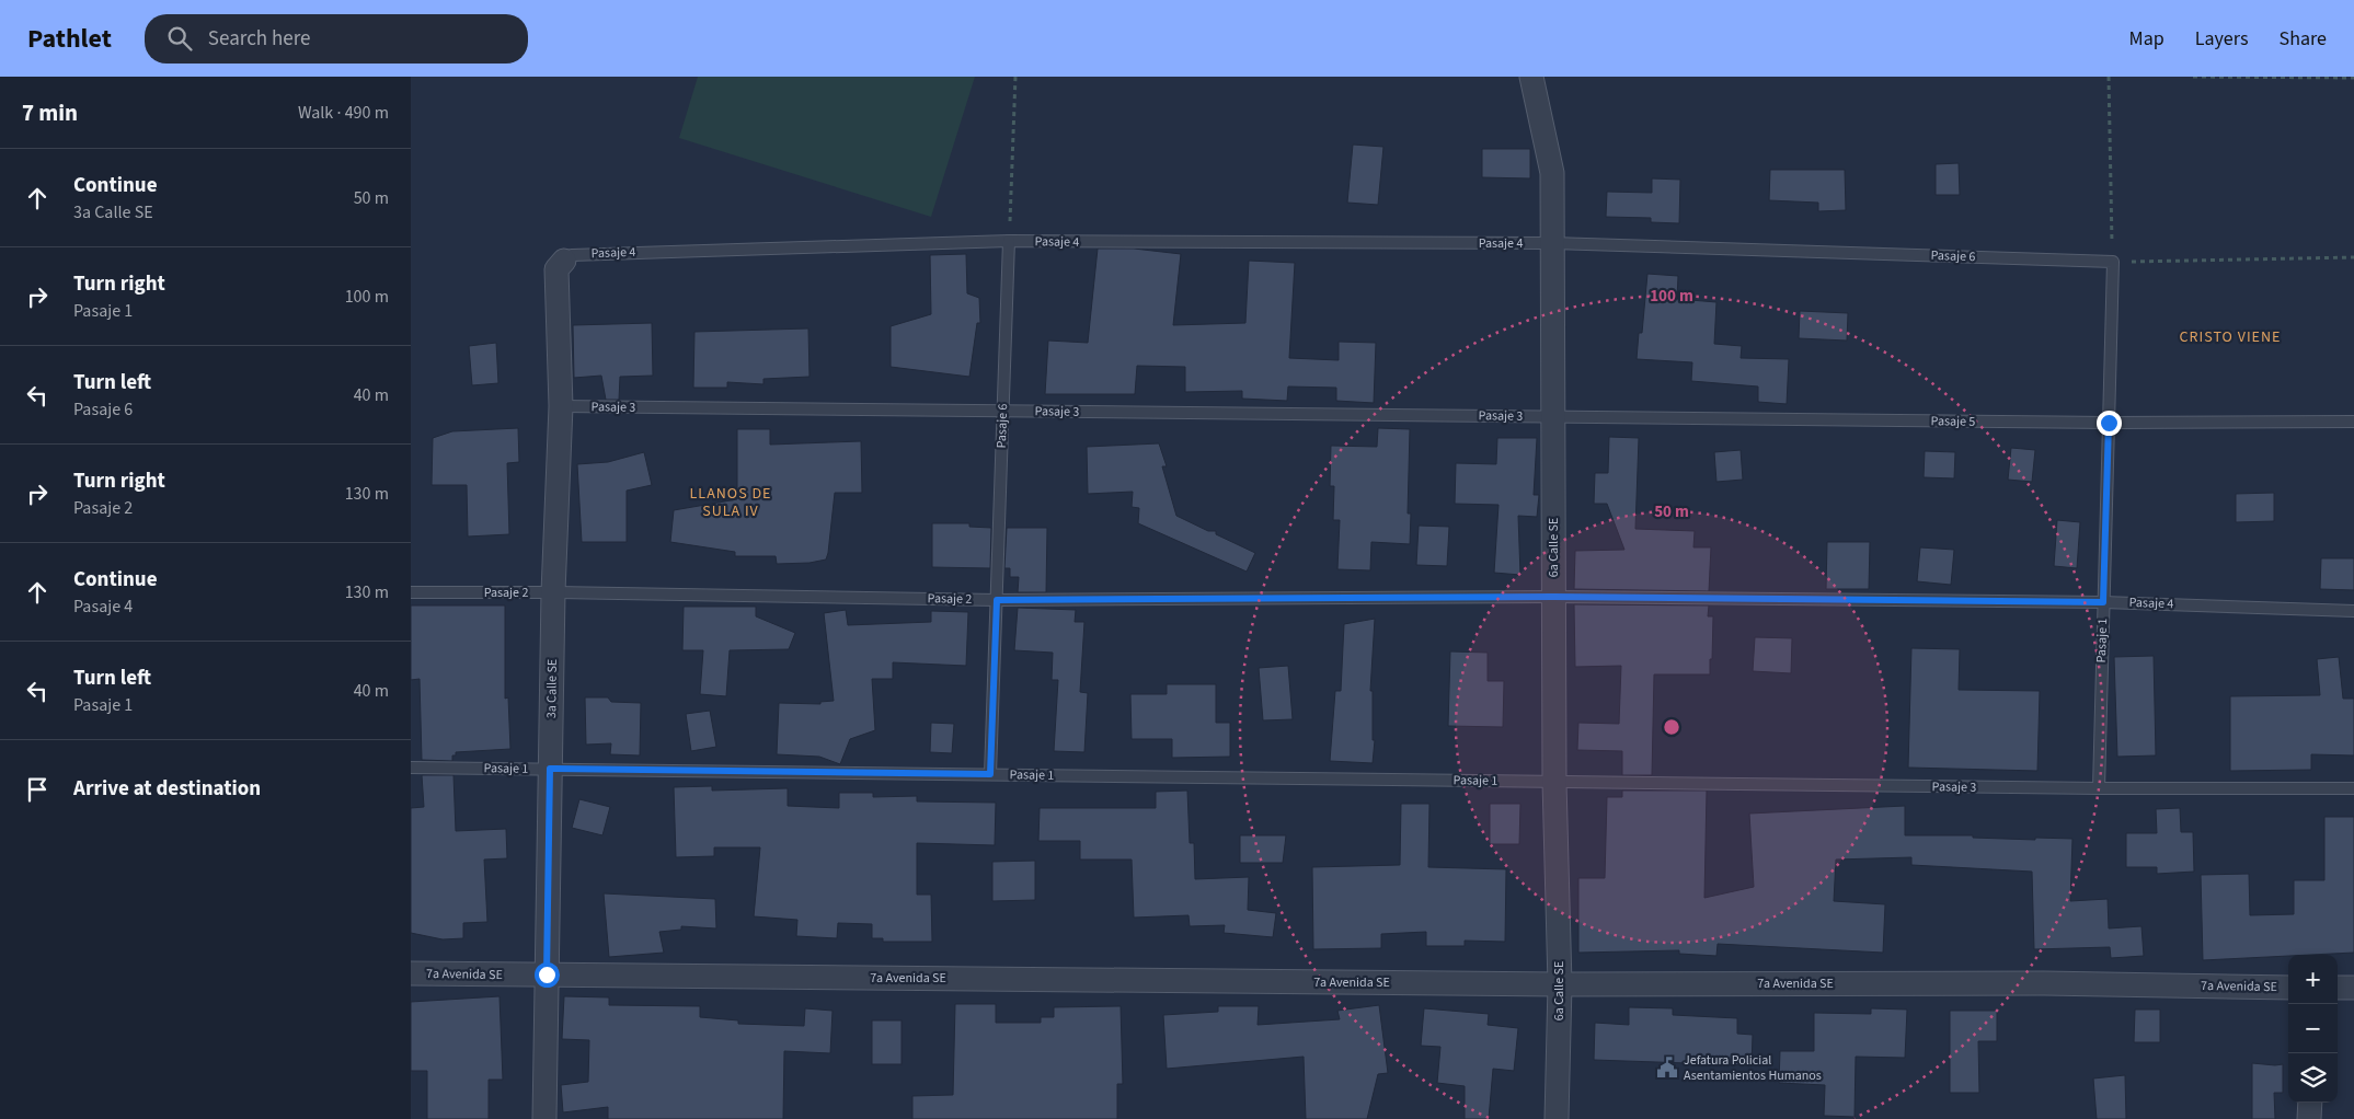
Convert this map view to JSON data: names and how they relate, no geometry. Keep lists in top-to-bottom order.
{
  "streets": {
    "street": ["6a Calle SE", "3a Calle SE", "7a Avenida SE"],
    "lane": [
      "Pasaje 4",
      "Pasaje 6",
      "Pasaje 3",
      "Pasaje 5",
      "Pasaje 2",
      "Pasaje 1"
    ]
  },
  "crossings": [
    ["Pasaje 4", "Pasaje 6"],
    ["Pasaje 4", "6a Calle SE"],
    ["Pasaje 4", "Pasaje 2"],
    ["Pasaje 4", "Pasaje 1"],
    ["Pasaje 4", "3a Calle SE"],
    ["Pasaje 6", "Pasaje 3"],
    ["Pasaje 6", "6a Calle SE"],
    ["Pasaje 6", "Pasaje 2"],
    ["Pasaje 6", "Pasaje 1"],
    ["Pasaje 3", "Pasaje 5"],
    ["Pasaje 3", "6a Calle SE"],
    ["Pasaje 3", "Pasaje 1"],
    ["Pasaje 3", "3a Calle SE"],
    ["Pasaje 5", "6a Calle SE"],
    ["Pasaje 5", "Pasaje 1"],
    ["6a Calle SE", "Pasaje 2"],
    ["6a Calle SE", "Pasaje 1"],
    ["6a Calle SE", "7a Avenida SE"],
    ["Pasaje 2", "3a Calle SE"],
    ["Pasaje 1", "3a Calle SE"],
    ["3a Calle SE", "7a Avenida SE"]
  ],
  "districts": ["CRISTO VIENE", "LLANOS DE SULA IV"],
  "places": {
    "public building": ["Jefatura Policial Asentamientos Humanos"]
  },
  "page": {
    "header": "Pathlet",
    "search": "Search here",
    "nav": ["Map", "Layers", "Share"],
    "heading": ["7 min", "Walk · 490 m"],
    "list": [
      ["Continue", "3a Calle SE", "50 m"],
      ["Turn right", "Pasaje 1", "100 m"],
      ["Turn left", "Pasaje 6", "40 m"],
      ["Turn right", "Pasaje 2", "130 m"],
      ["Continue", "Pasaje 4", "130 m"],
      ["Turn left", "Pasaje 1", "40 m"],
      "Arrive at destination"
    ],
    "map_buttons": ["+", "−"]
  },
  "rings": ["100 m", "50 m"]
}
